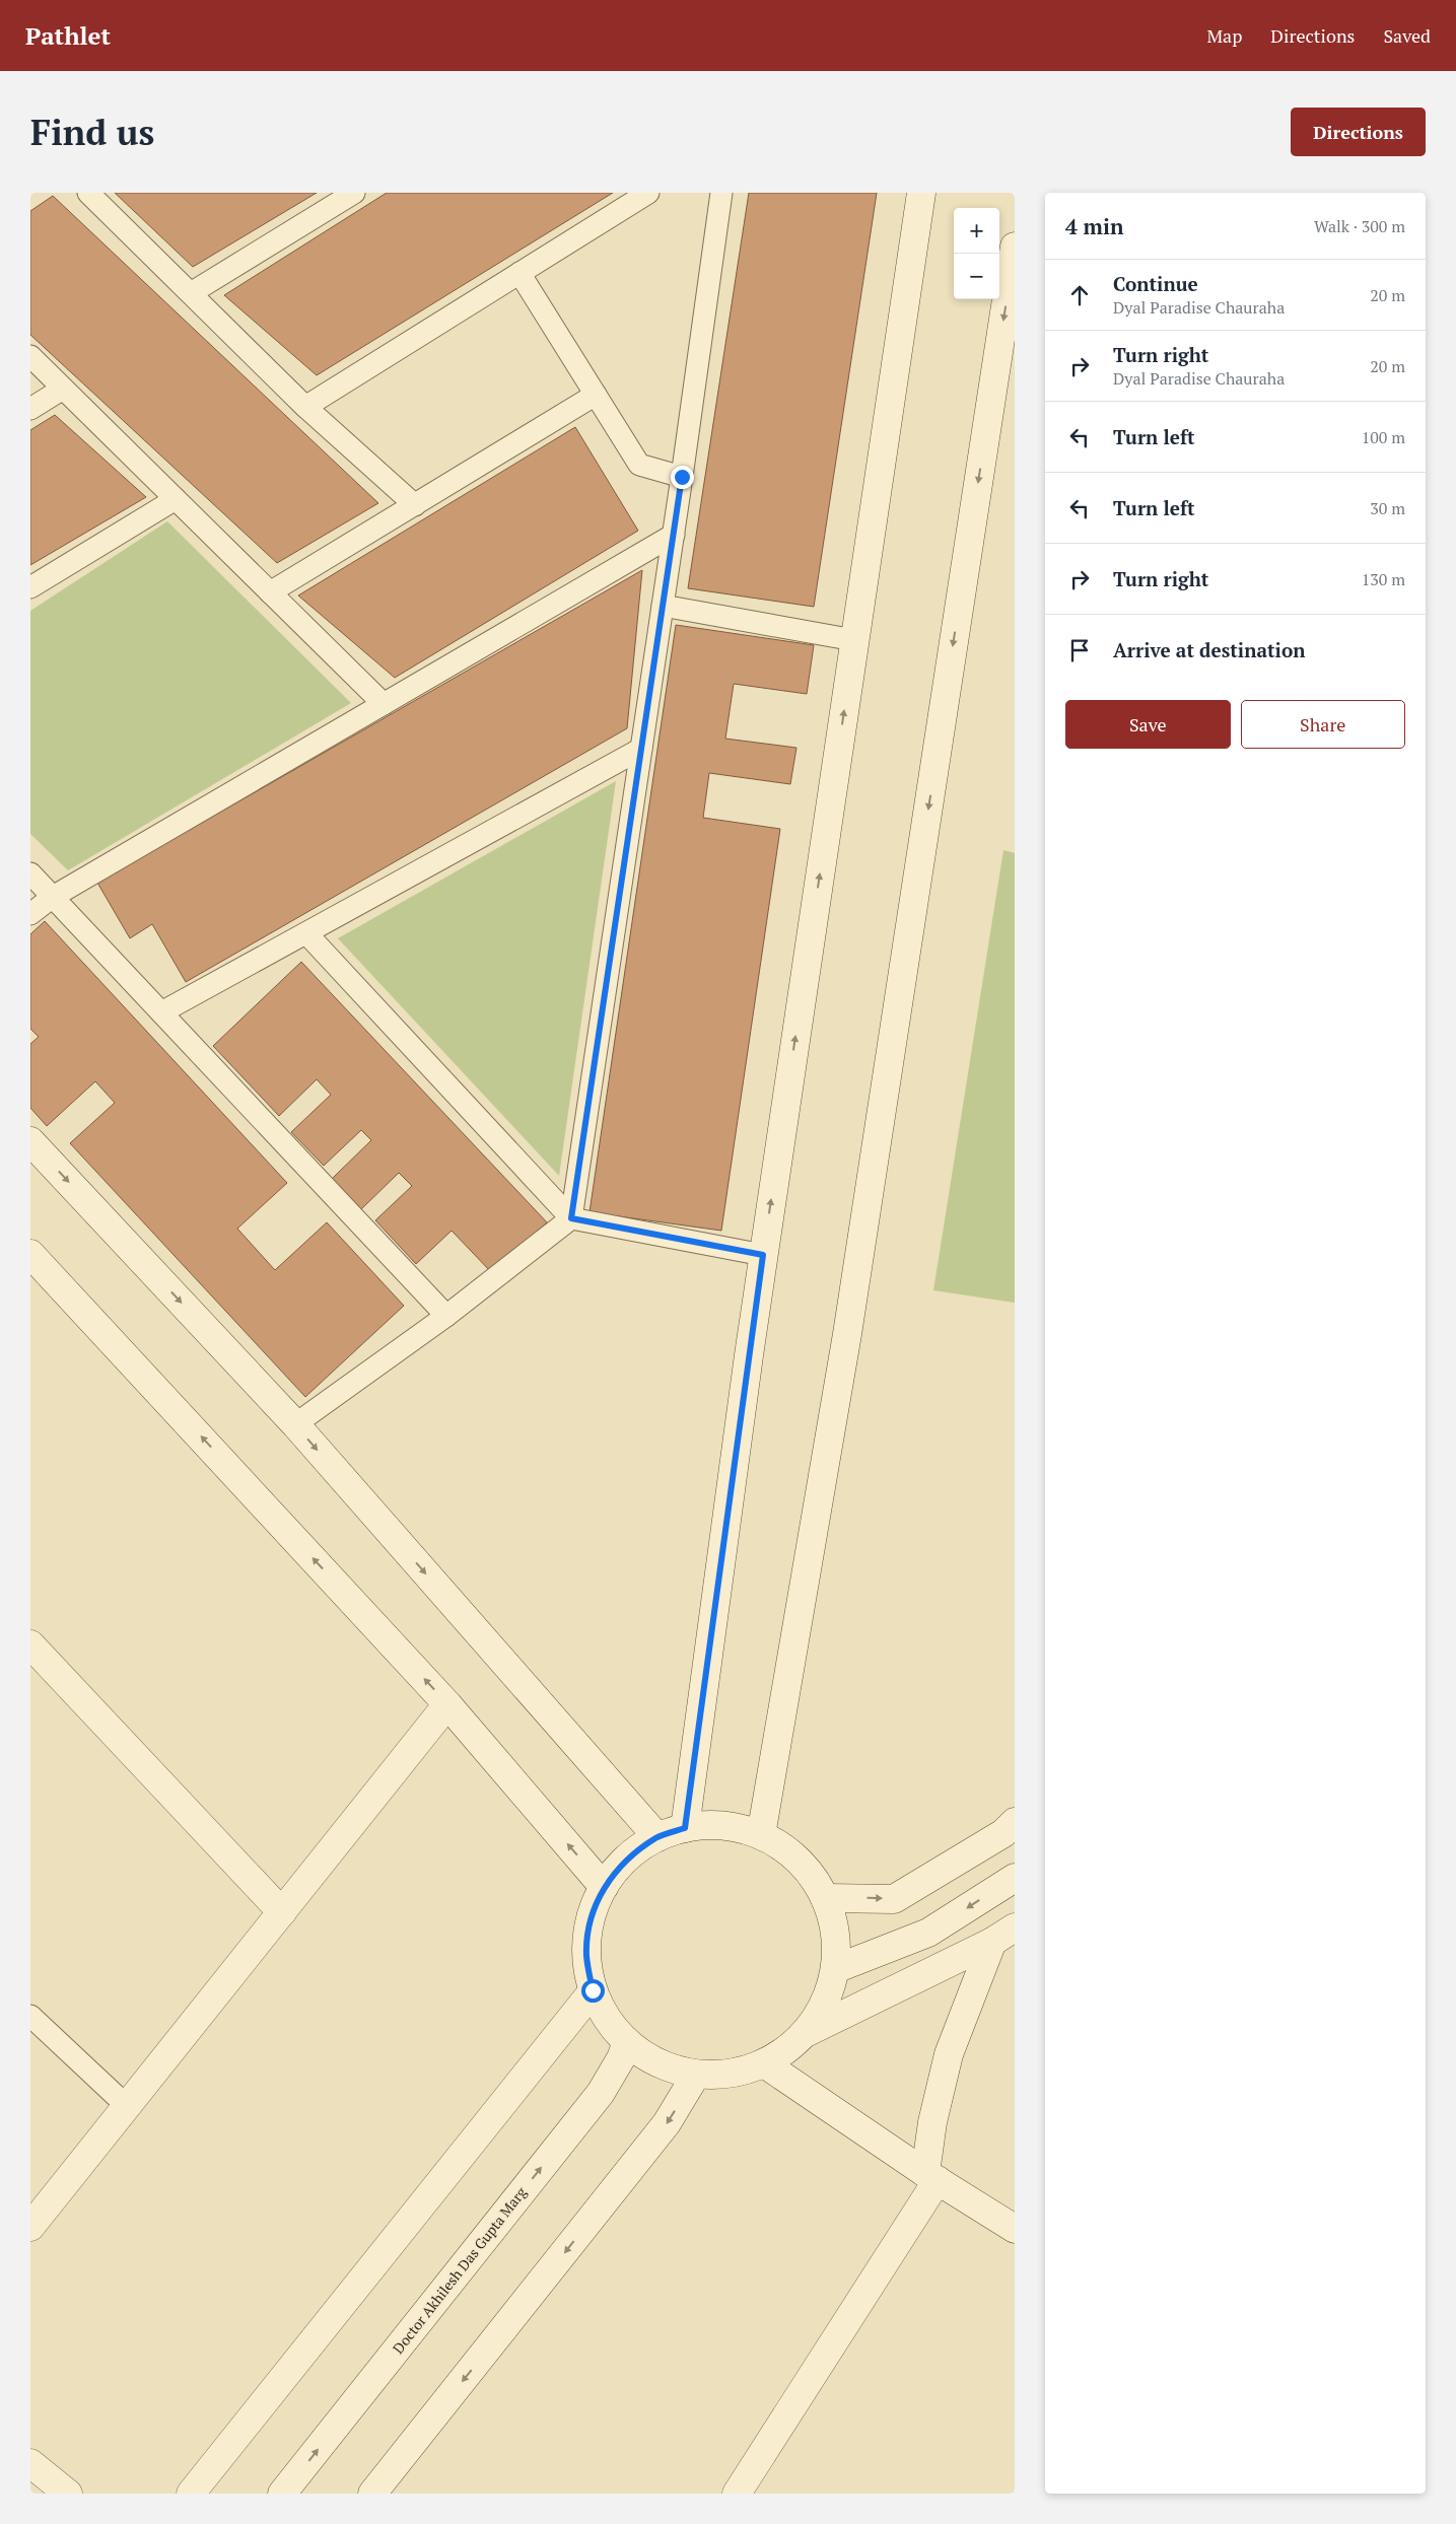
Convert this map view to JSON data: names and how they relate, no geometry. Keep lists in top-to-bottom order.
{
  "streets": {
    "street": ["Doctor Akhilesh Das Gupta Marg"]
  },
  "page": {
    "header": "Pathlet",
    "nav": ["Map", "Directions", "Saved"],
    "buttons": [
      "Directions",
      ["Save", "Share"]
    ],
    "title": "Find us",
    "heading": ["4 min", "Walk · 300 m"],
    "map_buttons": ["+", "−"],
    "list": [
      ["Continue", "Dyal Paradise Chauraha", "20 m"],
      ["Turn right", "Dyal Paradise Chauraha", "20 m"],
      ["Turn left", "100 m"],
      ["Turn left", "30 m"],
      ["Turn right", "130 m"],
      "Arrive at destination"
    ]
  }
}
